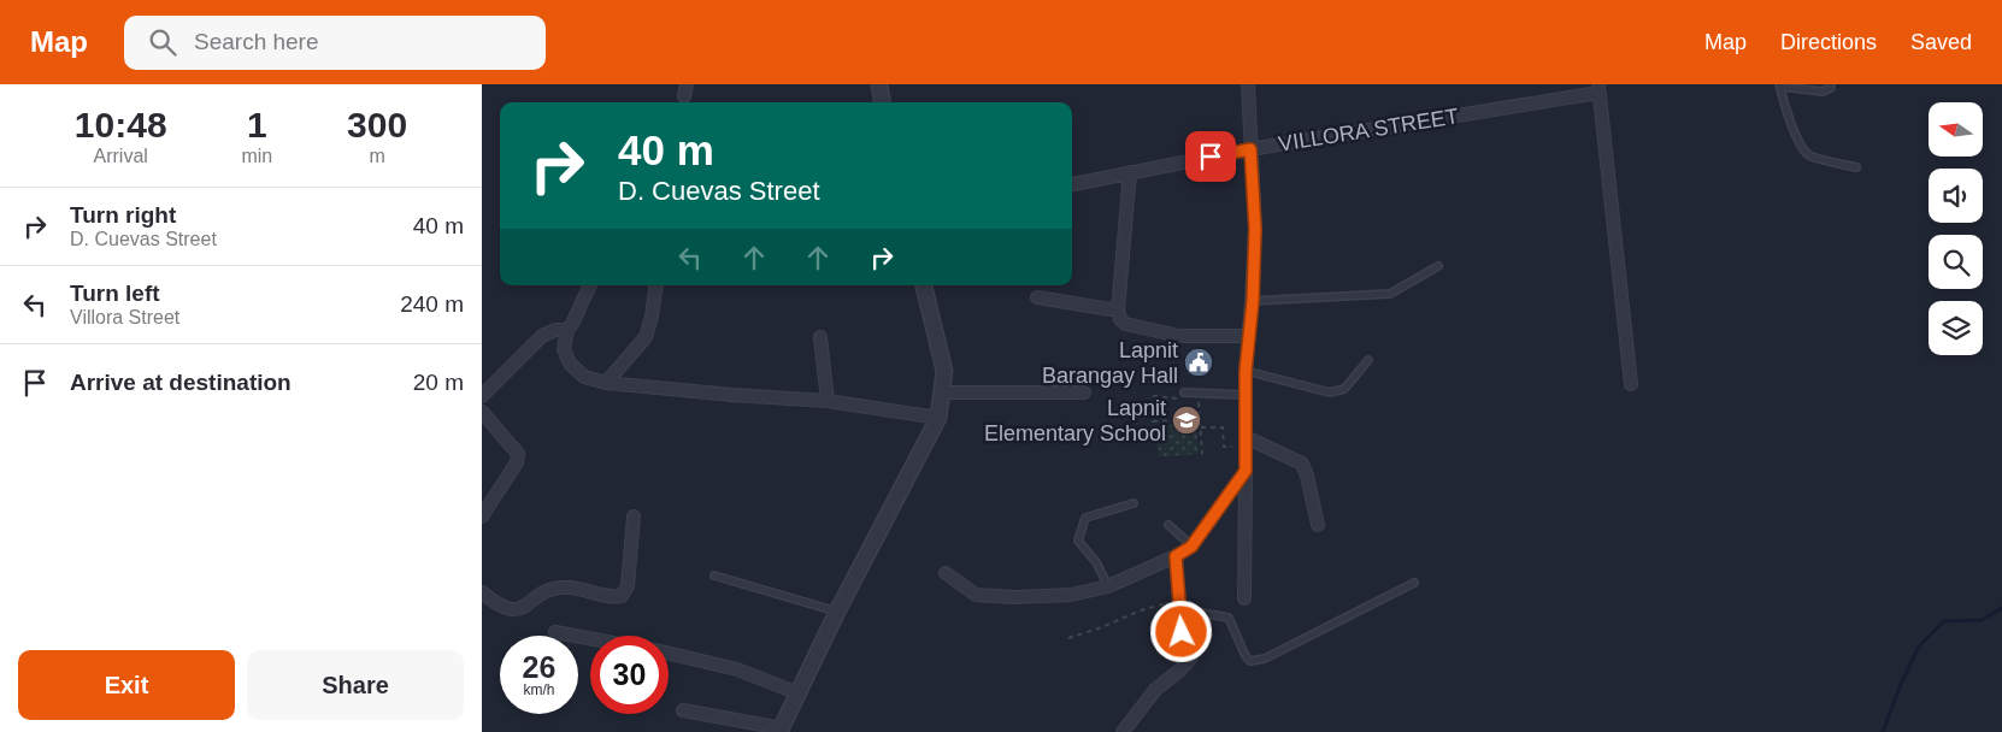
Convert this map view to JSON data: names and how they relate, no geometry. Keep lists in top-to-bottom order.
{
  "streets": {
    "street": ["VILLORA STREET"]
  },
  "places": {
    "public building": ["Lapnit Barangay Hall"],
    "school or university": ["Lapnit Elementary School"]
  },
  "north": "left",
  "page": {
    "header": "Map",
    "search": "Search here",
    "nav": ["Map", "Directions", "Saved"],
    "eta": [
      "10:48",
      "Arrival",
      "1",
      "min",
      "300",
      "m"
    ],
    "turn": ["40 m", "D. Cuevas Street"],
    "list": [
      {
        "name": "Turn right",
        "note": "D. Cuevas Street",
        "value": "40 m"
      },
      {
        "name": "Turn left",
        "note": "Villora Street",
        "value": "240 m"
      },
      {
        "name": "Arrive at destination",
        "value": "20 m"
      }
    ],
    "speed": "26 km/h",
    "limit": "30",
    "buttons": ["Exit", "Share"]
  }
}
